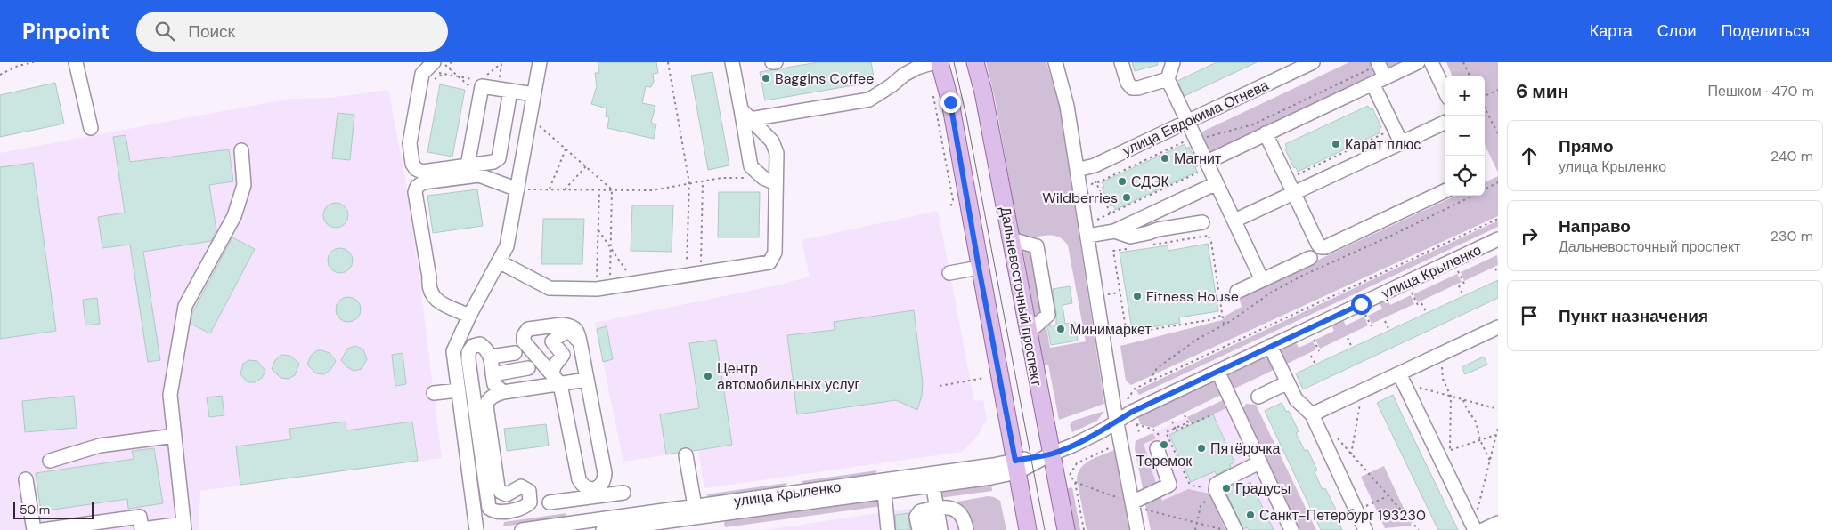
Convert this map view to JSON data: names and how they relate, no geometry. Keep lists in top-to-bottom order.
{
  "streets": {
    "main road": ["Дальневосточный проспект"],
    "street": ["улица Евдокима Огнева", "улица Крыленко"]
  },
  "crossings": [
    ["улица Крыленко", "Дальневосточный проспект"]
  ],
  "places": [
    "Baggins Coffee",
    "Карат плюс",
    "Магнит",
    "СДЭК",
    "Wildberries",
    "Fitness House",
    "Минимаркет",
    "Центр автомобильных услуг",
    "Теремок",
    "Пятёрочка",
    "Градусы",
    "Санкт-Петербург 193230"
  ],
  "scale_bar": "50 m",
  "page": {
    "header": "Pinpoint",
    "search": "Поиск",
    "nav": ["Карта", "Слои", "Поделиться"],
    "heading": ["6 мин", "Пешком · 470 m"],
    "map_buttons": ["+", "−"],
    "list": [
      ["Прямо", "улица Крыленко", "240 m"],
      ["Направо", "Дальневосточный проспект", "230 m"],
      "Пункт назначения"
    ],
    "scale": "50 m"
  }
}
